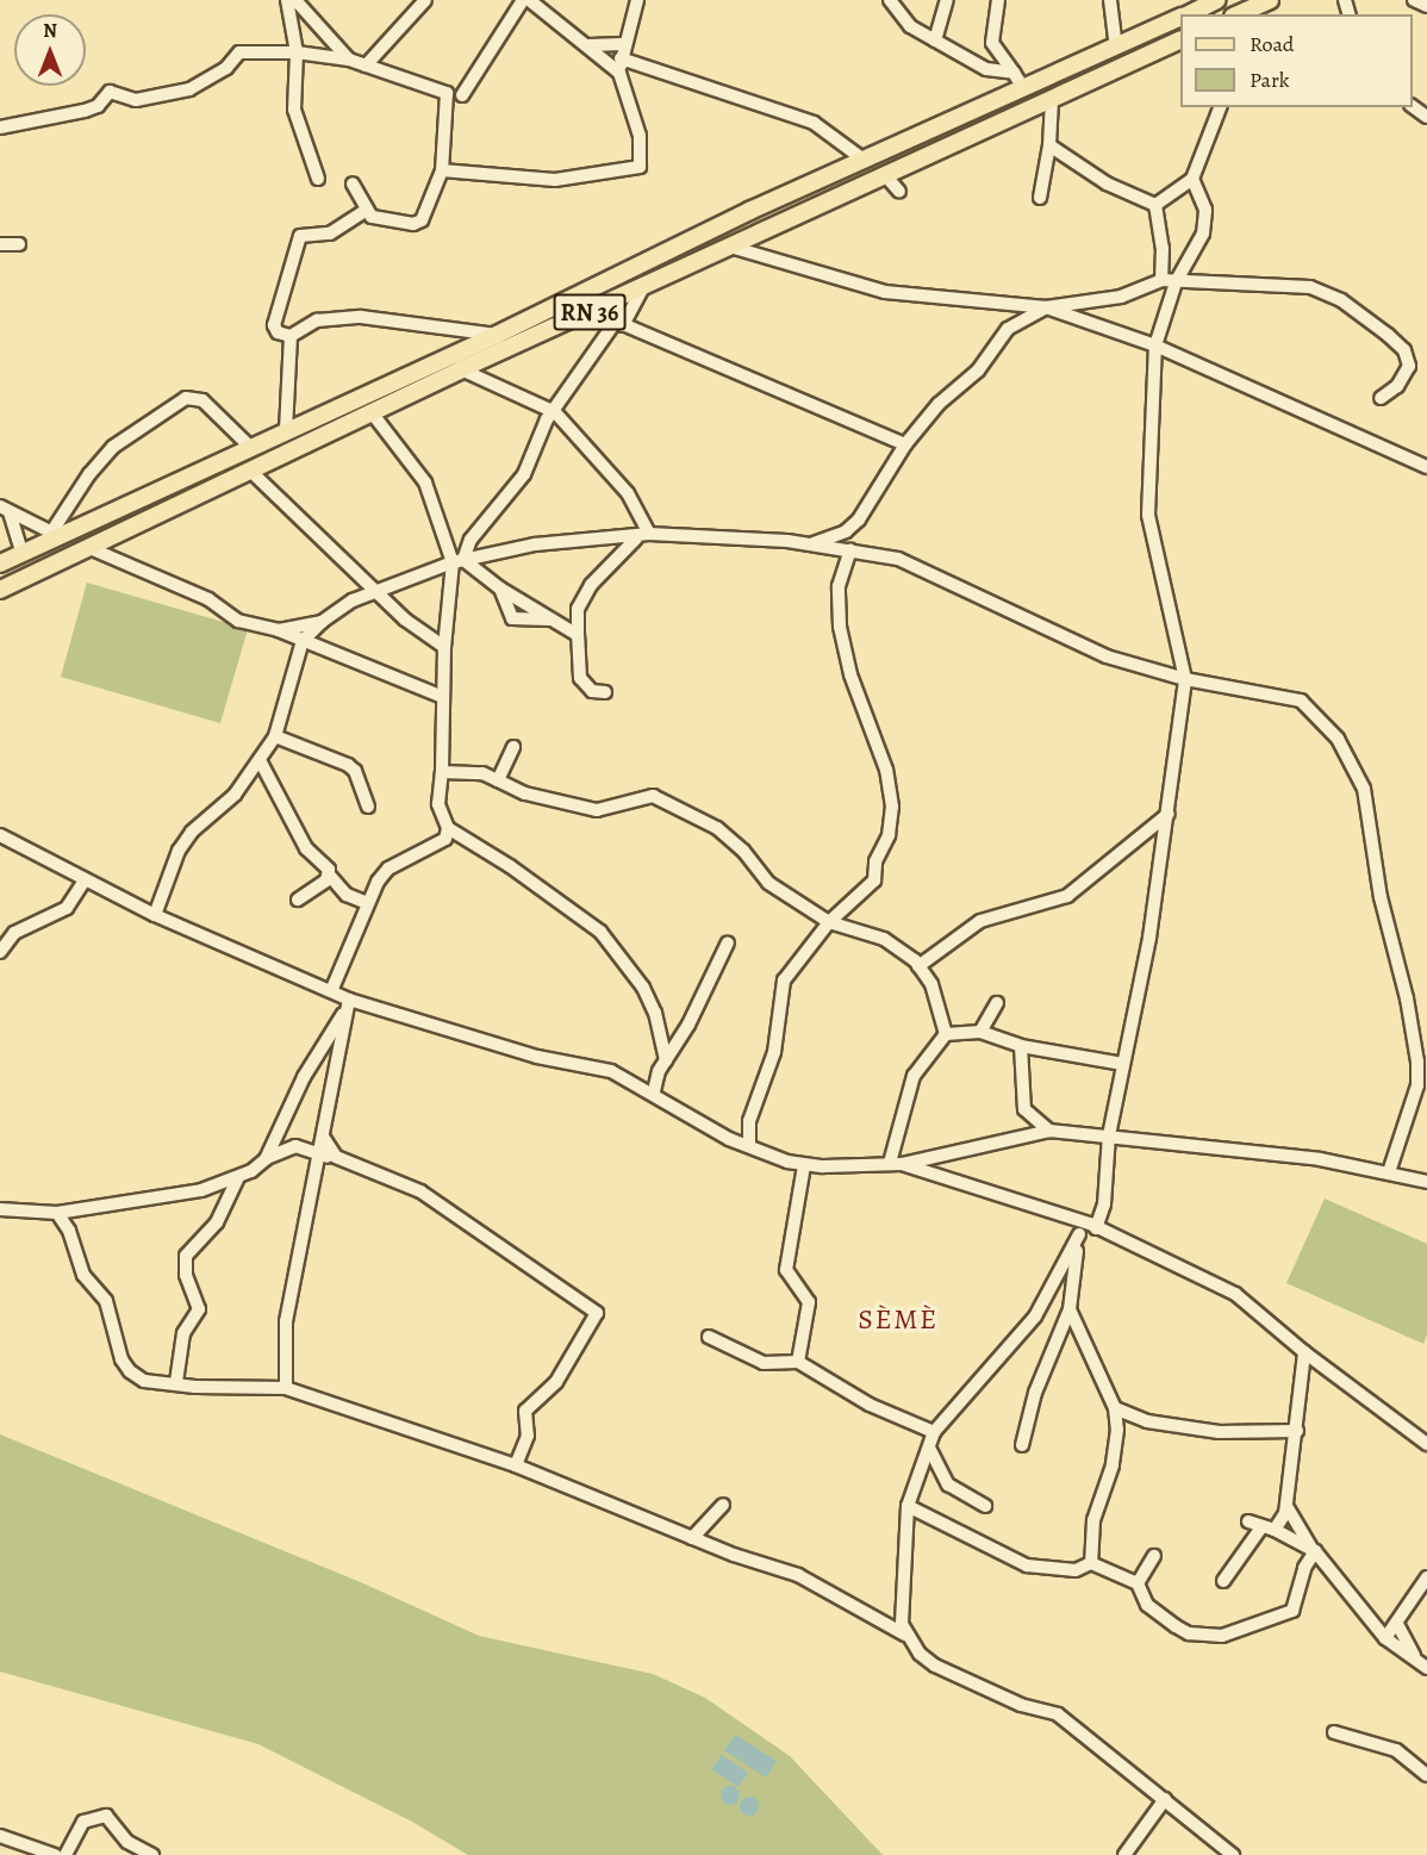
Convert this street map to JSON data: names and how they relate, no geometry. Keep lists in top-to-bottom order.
{
  "streets": {
    "main road": ["RN 36"]
  },
  "districts": ["SÈMÈ"],
  "legend": ["Road", "Park"],
  "north": "top"
}
